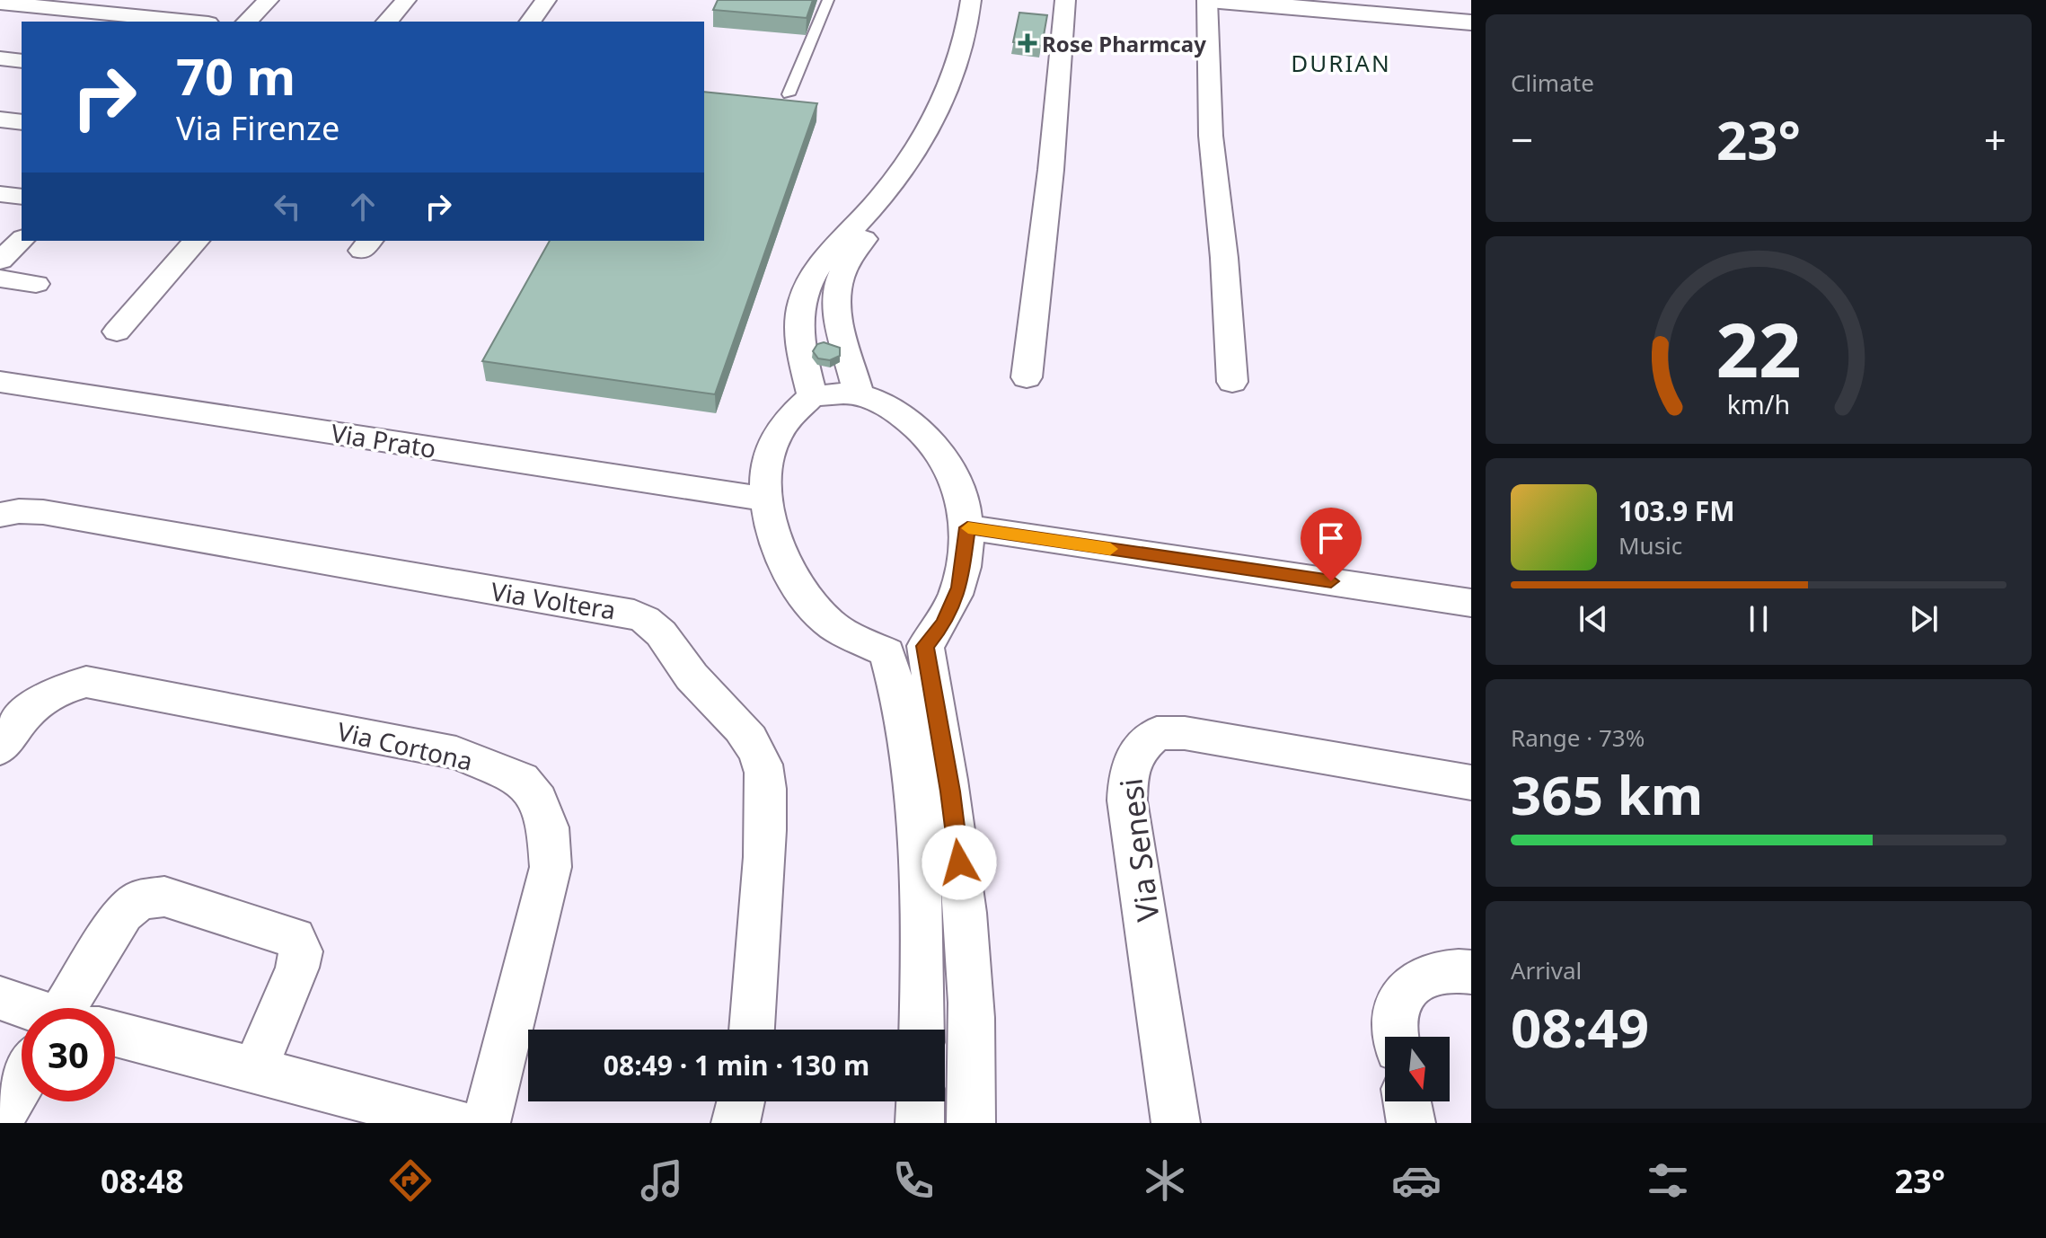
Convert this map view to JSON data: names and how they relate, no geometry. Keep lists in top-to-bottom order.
{
  "streets": {
    "street": [
      "Via Prato",
      "Via Voltera",
      "Via Cortona",
      "Via Senesi"
    ]
  },
  "districts": ["DURIAN"],
  "places": {
    "health": ["Rose Pharmcay"]
  },
  "north": "bottom",
  "page": {
    "tile": [
      "Climate",
      ["Range · 73%", "365 km"],
      ["Arrival", "08:49"]
    ],
    "turn": ["70 m", "Via Firenze"],
    "heat": ["−", "23°", "+"],
    "song": ["103.9 FM", "Music"],
    "limit": "30",
    "trip": "08:49 · 1 min · 130 m",
    "tabs": ["08:48", "23°"],
    "gauge": ["22", "km/h"]
  }
}
